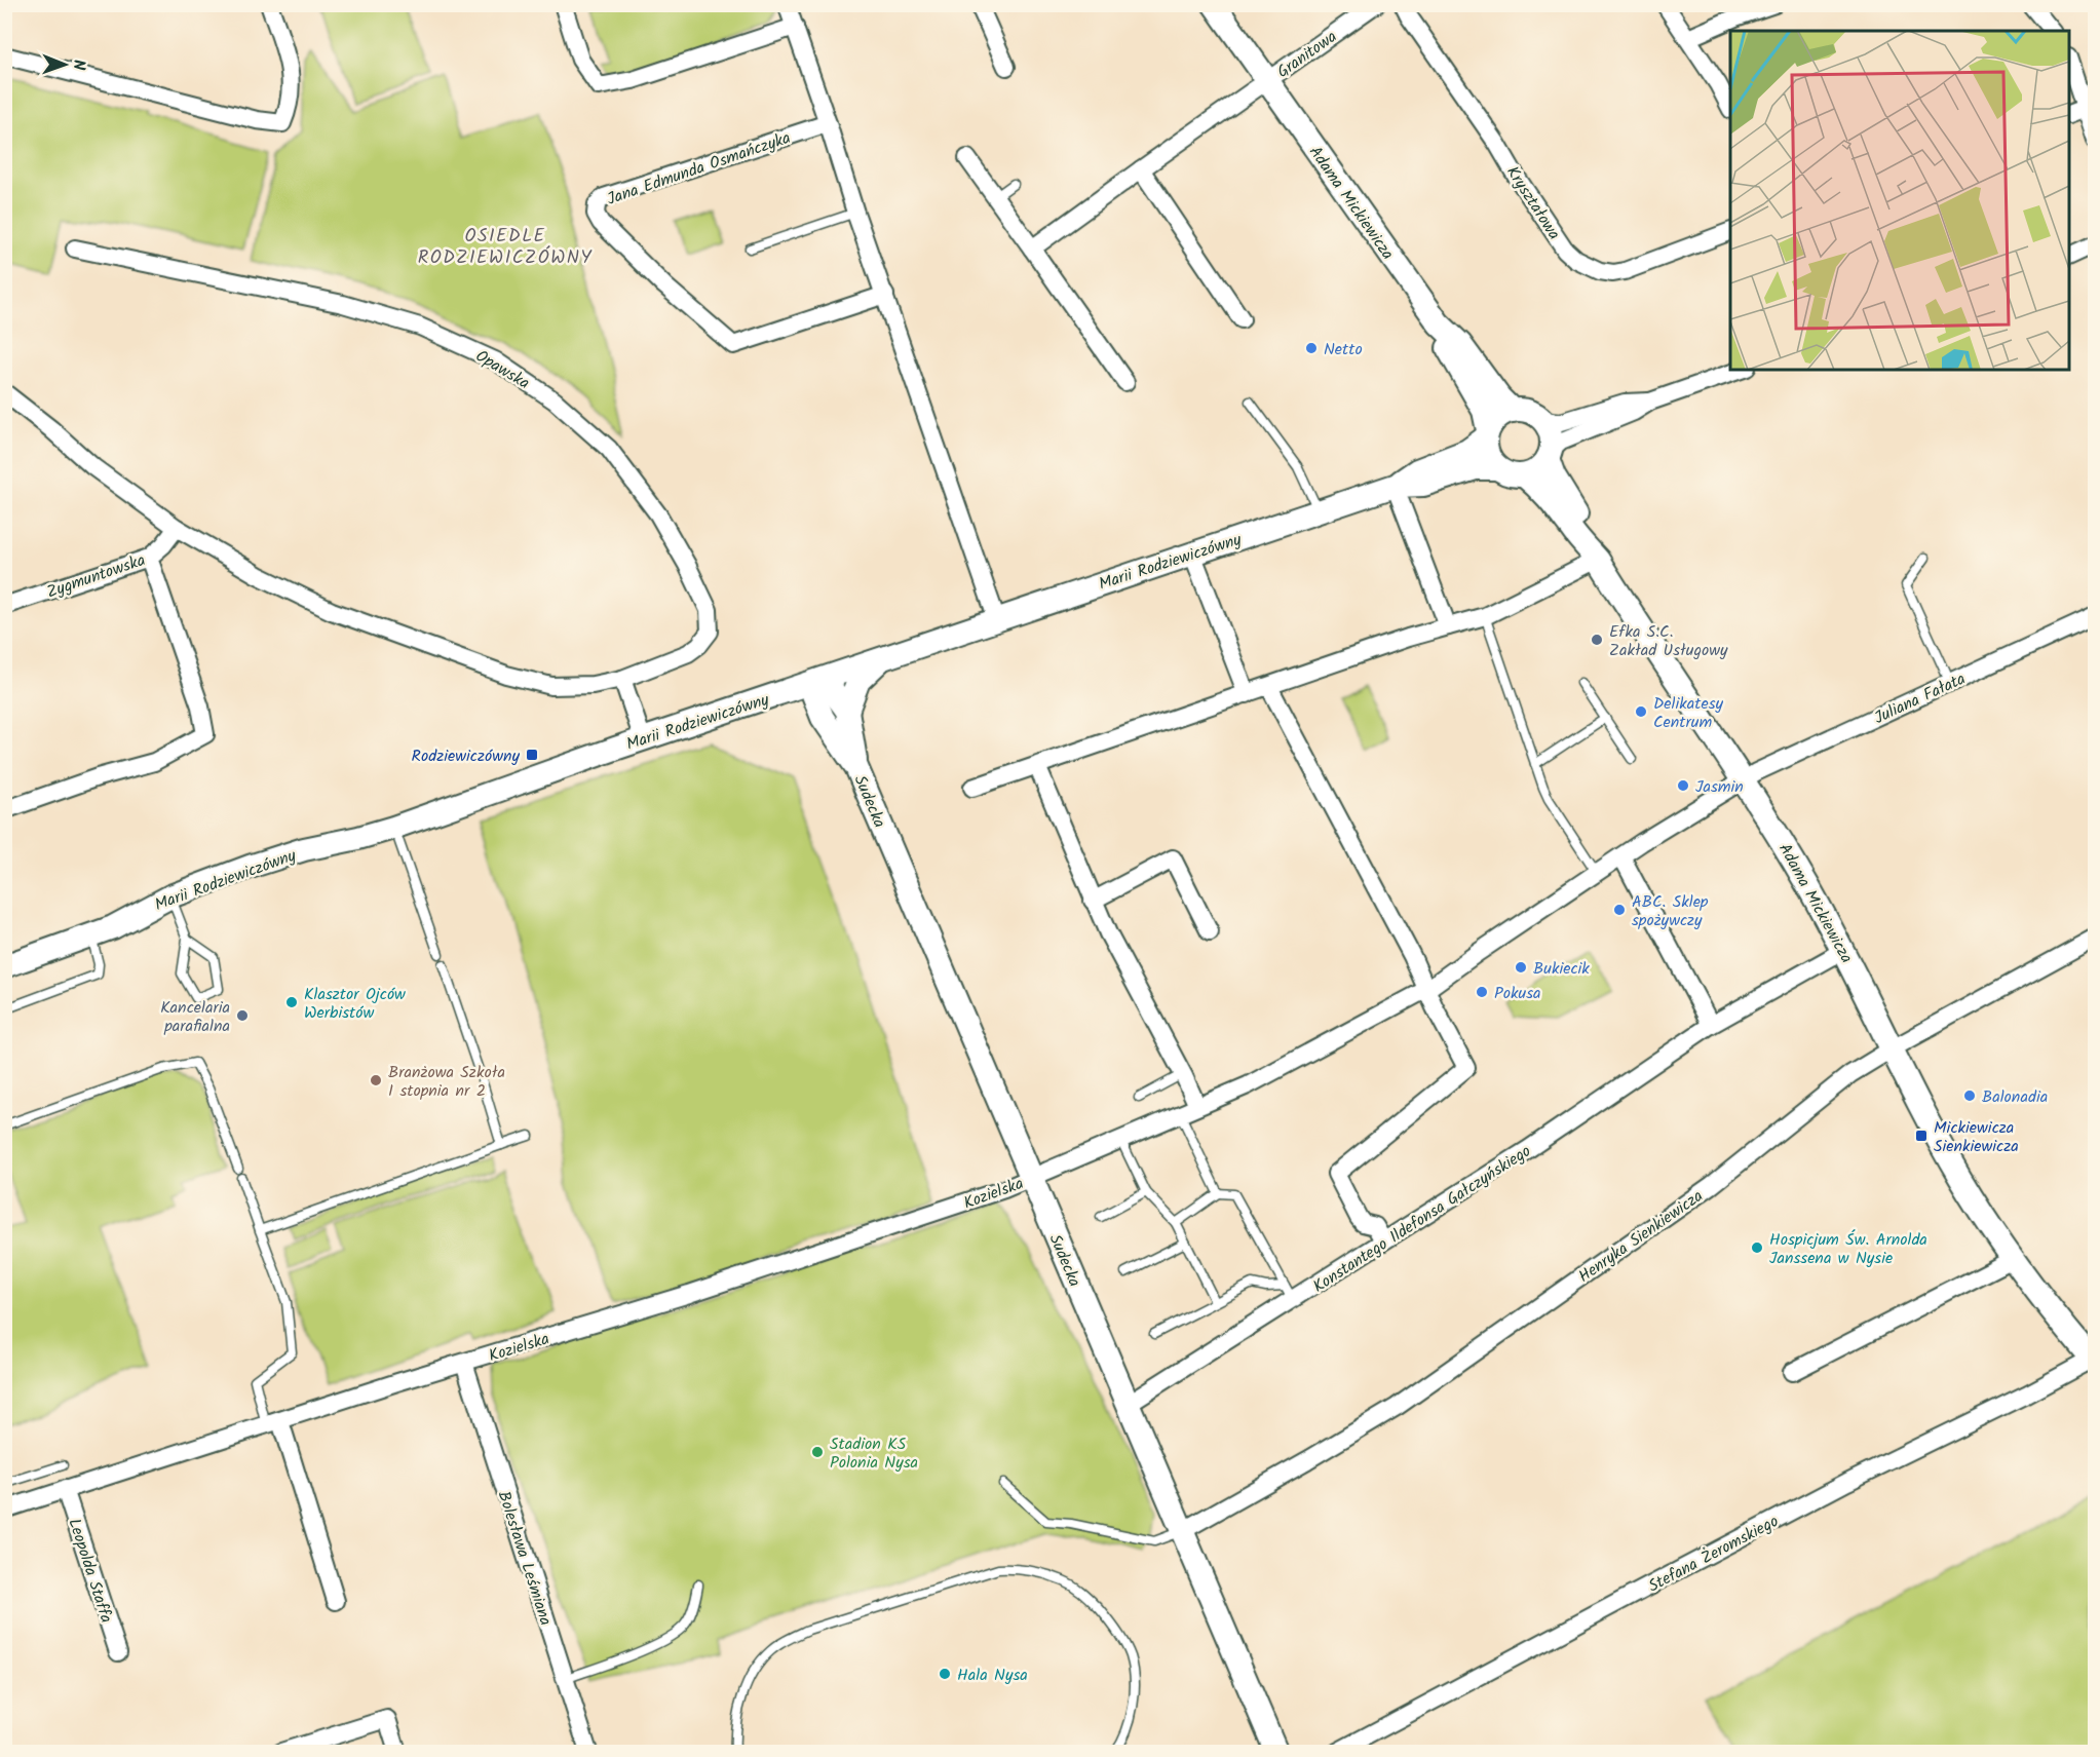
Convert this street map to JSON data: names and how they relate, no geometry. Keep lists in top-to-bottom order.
{
  "streets": {
    "street": [
      "Granitowa",
      "Jana Edmunda Osmańczyka",
      "Adama Mickiewicza",
      "Kryształowa",
      "Opawska",
      "Marii Rodziewiczówny",
      "Zygmuntowska",
      "Juliana Fałata",
      "Sudecka",
      "Kozielska",
      "Konstantego Ildefonsa Gałczyńskiego",
      "Henryka Sienkiewicza",
      "Stefana Żeromskiego",
      "Bolesława Leśmiana",
      "Leopolda Staffa"
    ]
  },
  "crossings": [
    ["Granitowa", "Adama Mickiewicza"],
    ["Adama Mickiewicza", "Marii Rodziewiczówny"],
    ["Adama Mickiewicza", "Juliana Fałata"],
    ["Adama Mickiewicza", "Konstantego Ildefonsa Gałczyńskiego"],
    ["Adama Mickiewicza", "Henryka Sienkiewicza"],
    ["Adama Mickiewicza", "Stefana Żeromskiego"],
    ["Opawska", "Zygmuntowska"],
    ["Marii Rodziewiczówny", "Sudecka"],
    ["Sudecka", "Kozielska"],
    ["Sudecka", "Konstantego Ildefonsa Gałczyńskiego"],
    ["Sudecka", "Henryka Sienkiewicza"],
    ["Kozielska", "Bolesława Leśmiana"],
    ["Kozielska", "Leopolda Staffa"]
  ],
  "districts": ["OSIEDLE RODZIEWICZÓWNY"],
  "places": {
    "other": [
      "Netto",
      "Efka S.C. Zakład Usługowy",
      "Delikatesy Centrum",
      "Jasmin",
      "ABC. Sklep spożywczy",
      "Bukiecik",
      "Pokusa",
      "Klasztor Ojców Werbistów",
      "Kancelaria parafialna",
      "Branżowa Szkoła I stopnia nr 2",
      "Balonadia",
      "Hospicjum Św. Arnolda Janssena w Nysie",
      "Stadion KS Polonia Nysa",
      "Hala Nysa"
    ],
    "transit": ["Rodziewiczówny", "Mickiewicza Sienkiewicza"]
  },
  "north": "right"
}
